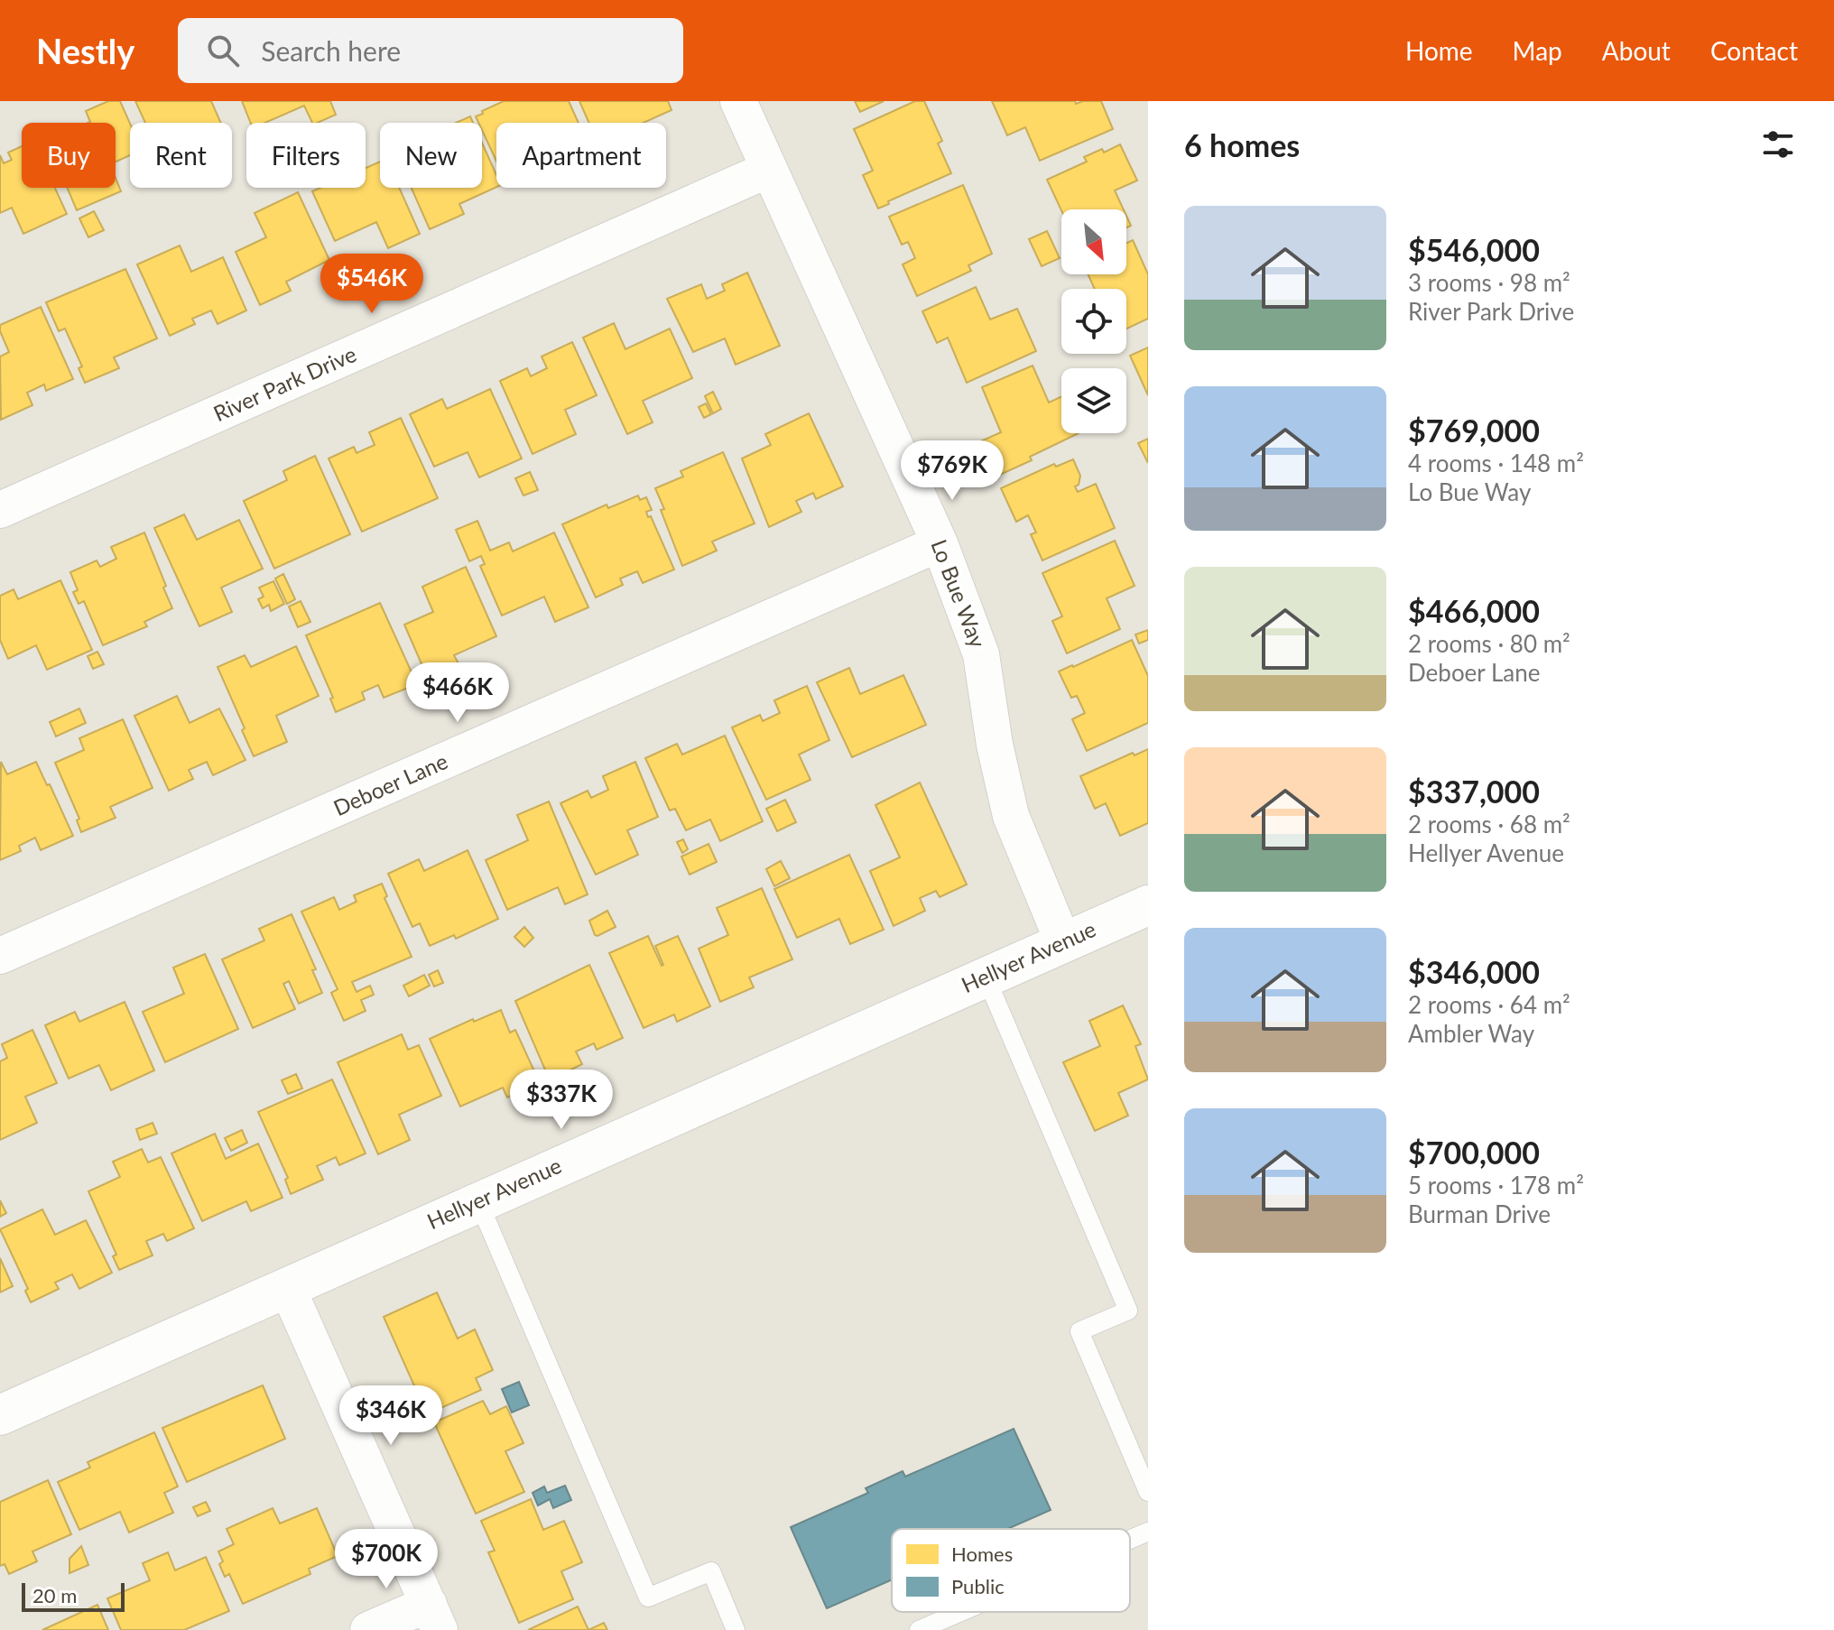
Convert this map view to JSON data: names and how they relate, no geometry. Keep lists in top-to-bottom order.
{
  "streets": {
    "street": [
      "River Park Drive",
      "Lo Bue Way",
      "Deboer Lane",
      "Hellyer Avenue"
    ]
  },
  "crossings": [
    ["River Park Drive", "Lo Bue Way"],
    ["Lo Bue Way", "Deboer Lane"],
    ["Lo Bue Way", "Hellyer Avenue"]
  ],
  "legend": ["Homes", "Public"],
  "scale_bar": "20 m",
  "north": "bottom right",
  "page": {
    "header": "Nestly",
    "search": "Search here",
    "nav": [
      "Home",
      "Map",
      "About",
      "Contact"
    ],
    "heading": "6 homes",
    "chip": [
      "Buy",
      "Rent",
      "Filters",
      "New",
      "Apartment"
    ],
    "list": [
      {
        "name": "$546,000",
        "note": "3 rooms · 98 m² · River Park Drive"
      },
      {
        "name": "$769,000",
        "note": "4 rooms · 148 m² · Lo Bue Way"
      },
      {
        "name": "$466,000",
        "note": "2 rooms · 80 m² · Deboer Lane"
      },
      {
        "name": "$337,000",
        "note": "2 rooms · 68 m² · Hellyer Avenue"
      },
      {
        "name": "$346,000",
        "note": "2 rooms · 64 m² · Ambler Way"
      },
      {
        "name": "$700,000",
        "note": "5 rooms · 178 m² · Burman Drive"
      }
    ],
    "price": [
      "$546K",
      "$769K",
      "$466K",
      "$337K",
      "$346K",
      "$700K"
    ],
    "scale": "20 m"
  }
}
